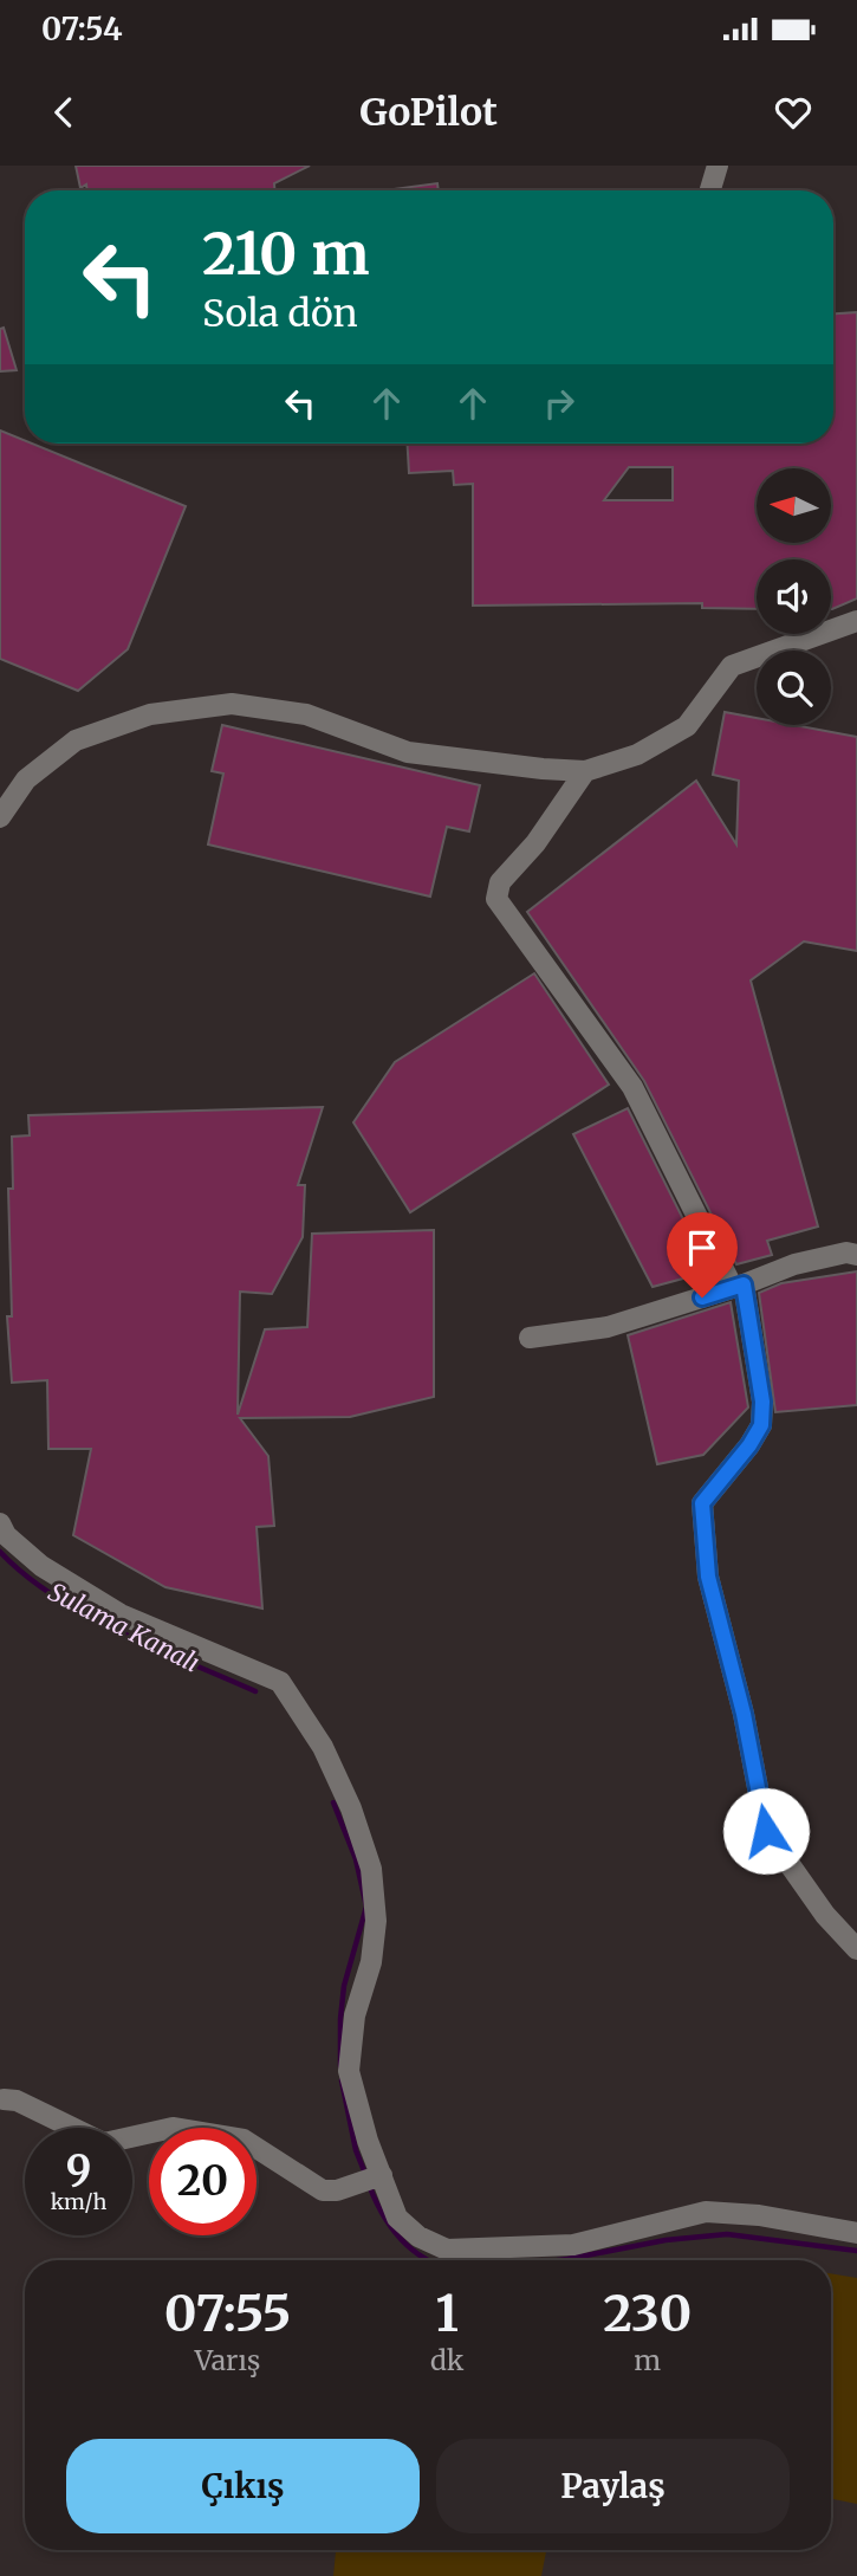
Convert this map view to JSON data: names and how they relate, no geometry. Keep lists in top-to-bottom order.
{
  "water": ["Sulama Kanalı"],
  "north": "left",
  "page": {
    "status": "07:54",
    "header": "GoPilot",
    "turn": ["210 m", "Sola dön"],
    "speed": "9 km/h",
    "limit": "20",
    "eta": [
      "07:55",
      "Varış",
      "1",
      "dk",
      "230",
      "m"
    ],
    "buttons": ["Çıkış", "Paylaş"]
  }
}
